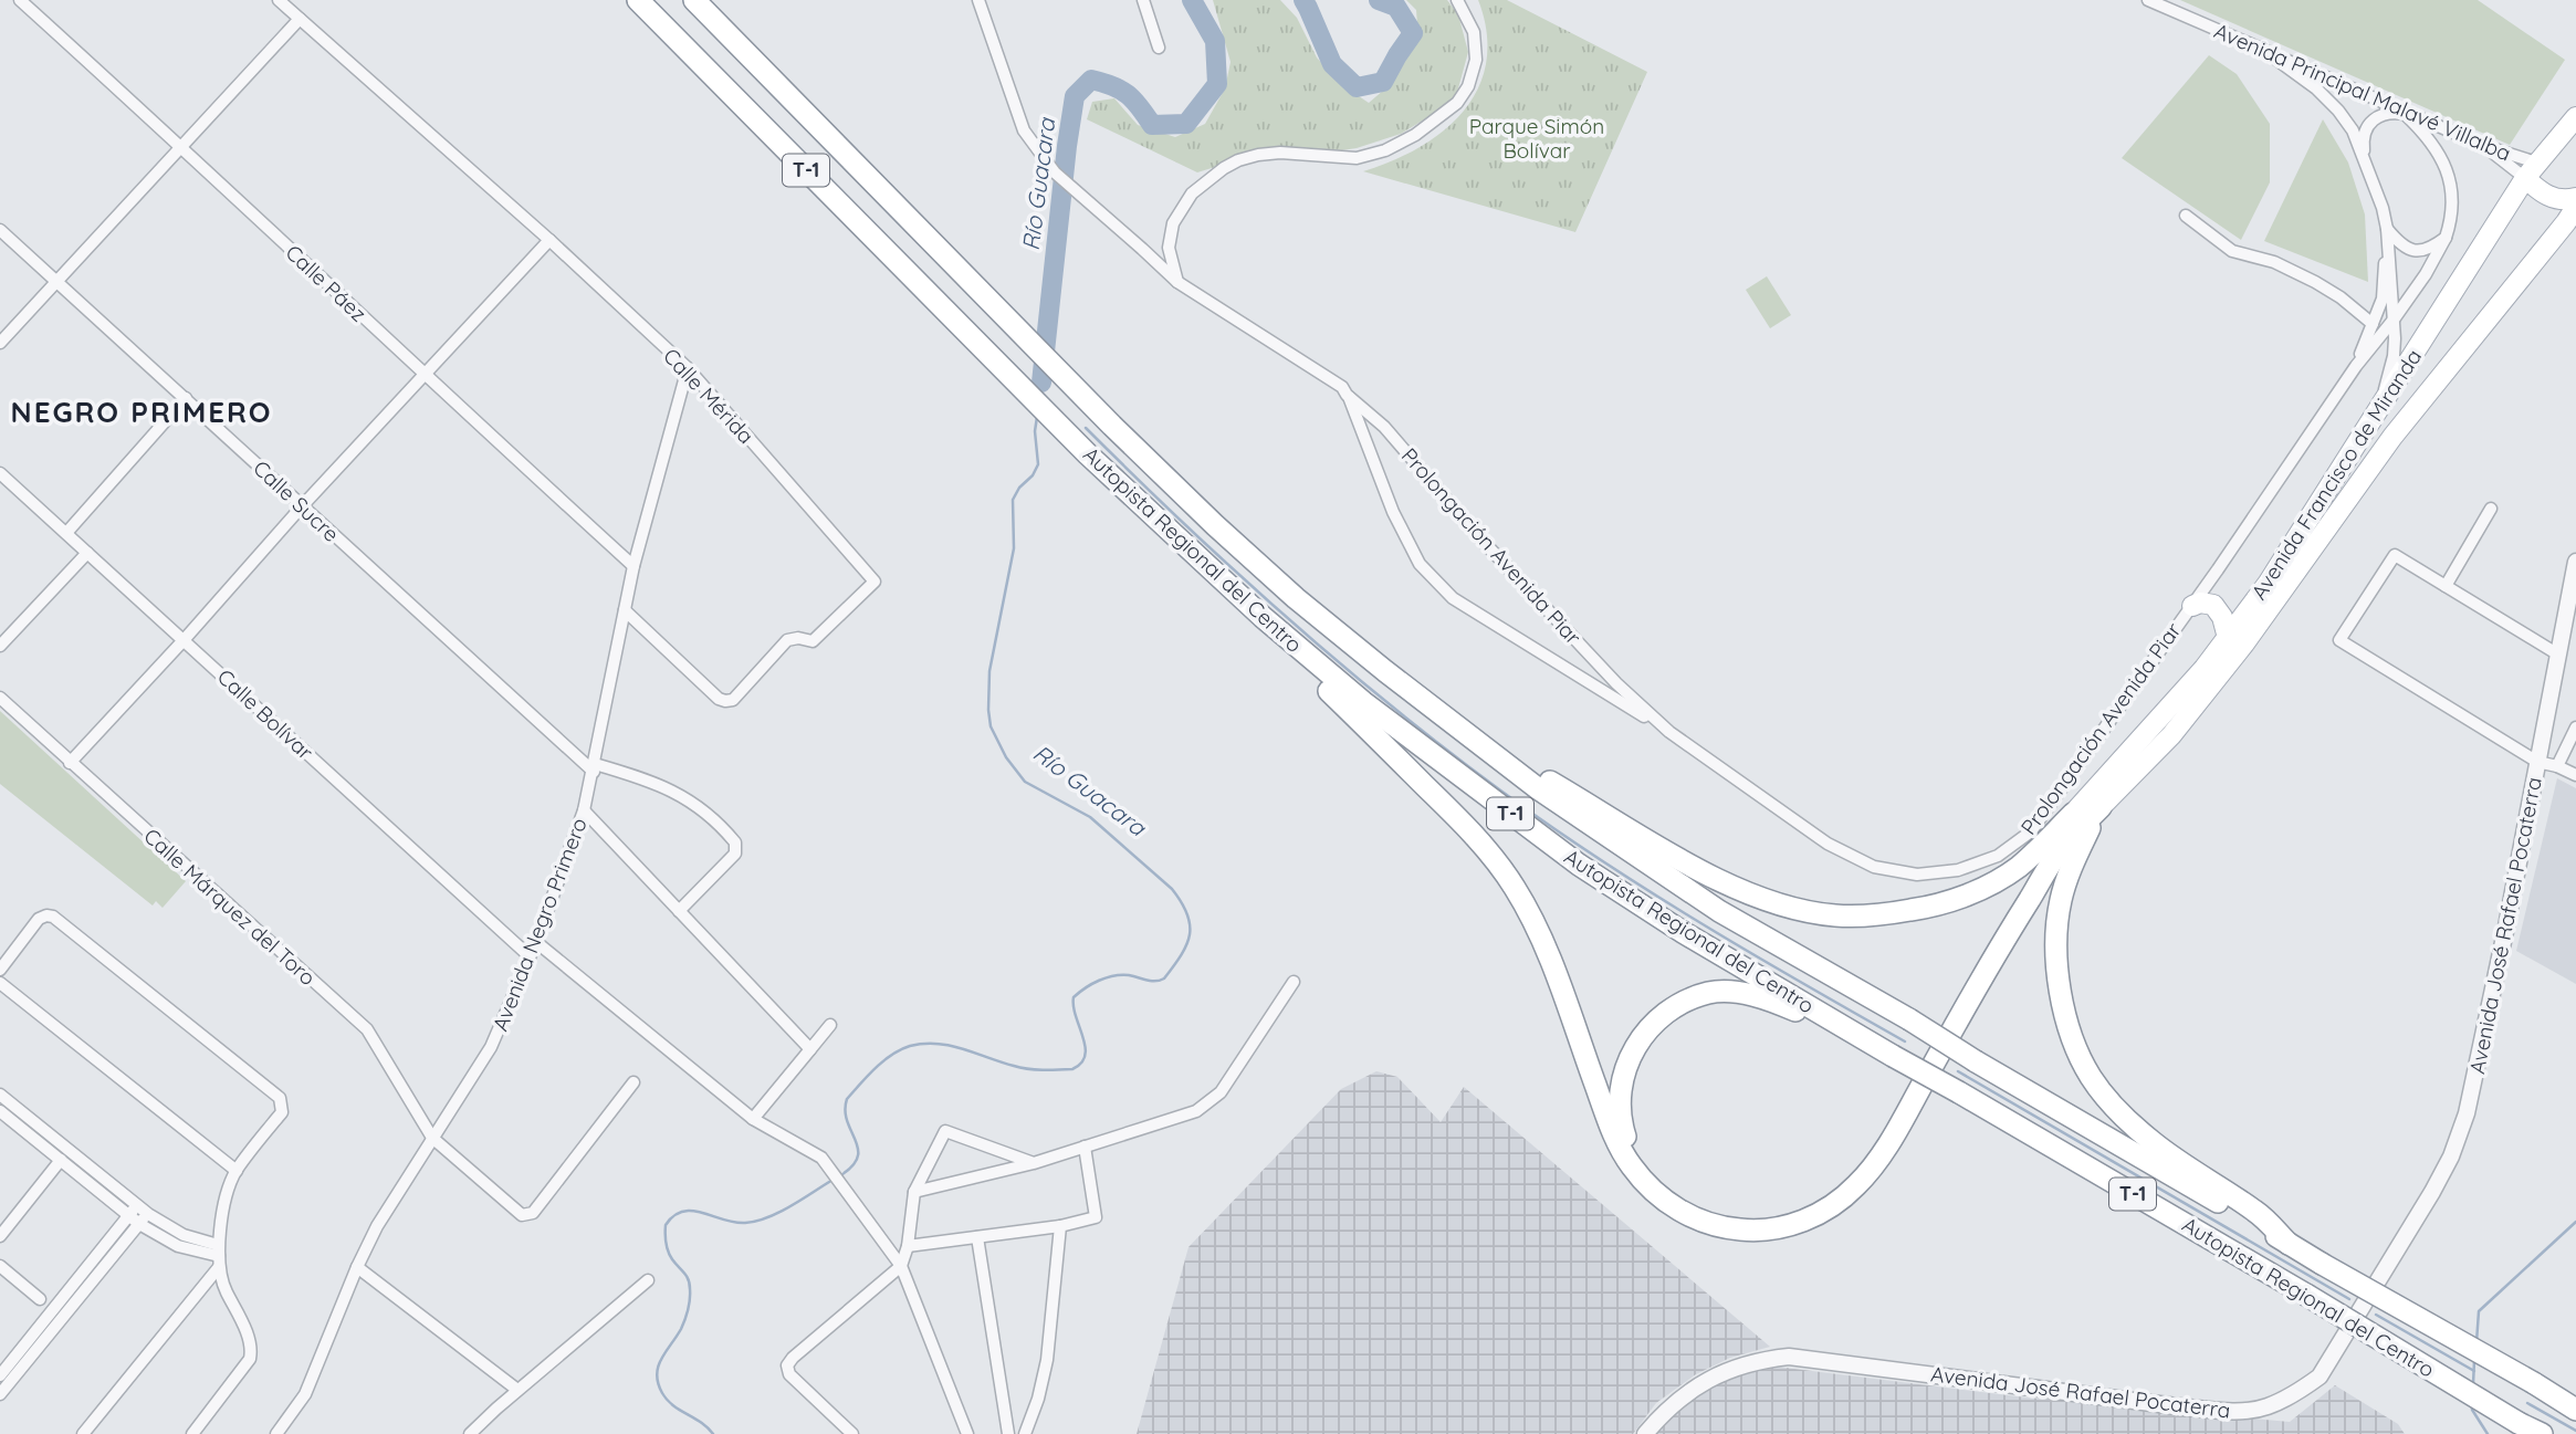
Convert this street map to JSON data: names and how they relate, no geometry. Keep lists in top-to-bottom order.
{
  "streets": {
    "highway": ["T-1", "Autopista Regional del Centro"],
    "main road": ["Avenida Francisco de Miranda"],
    "street": [
      "Avenida Principal Malavé Villalba",
      "Calle Páez",
      "Calle Mérida",
      "Calle Sucre",
      "Prolongación Avenida Piar",
      "Calle Bolívar",
      "Calle Márquez del Toro",
      "Avenida Negro Primero",
      "Avenida José Rafael Pocaterra"
    ]
  },
  "crossings": [
    ["Avenida Principal Malavé Villalba", "Avenida Francisco de Miranda"],
    ["Calle Páez", "Avenida Negro Primero"],
    ["Calle Mérida", "Avenida Negro Primero"],
    ["Calle Sucre", "Avenida Negro Primero"],
    ["Calle Bolívar", "Avenida Negro Primero"],
    ["Calle Márquez del Toro", "Avenida Negro Primero"]
  ],
  "districts": ["NEGRO PRIMERO"],
  "water": ["Río Guacara"],
  "parks": ["Parque Simón Bolívar"]
}
